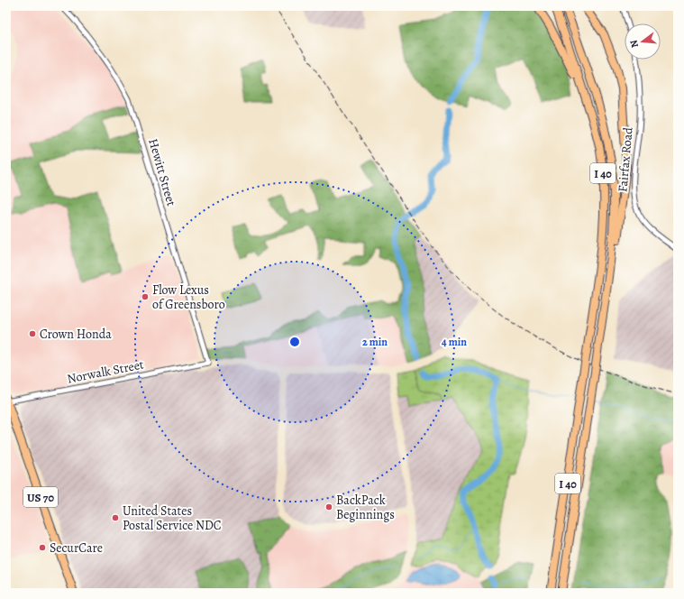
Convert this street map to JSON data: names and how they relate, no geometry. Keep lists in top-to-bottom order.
{
  "streets": {
    "highway": ["I 40", "US 70"],
    "street": ["Fairfax Road", "Hewitt Street", "Norwalk Street"]
  },
  "crossings": [
    ["Hewitt Street", "Norwalk Street"],
    ["Norwalk Street", "US 70"]
  ],
  "places": [
    "Flow Lexus of Greensboro",
    "Crown Honda",
    "BackPack Beginnings",
    "United States Postal Service NDC",
    "SecurCare"
  ],
  "north": "left",
  "rings": ["2 min", "4 min"]
}
